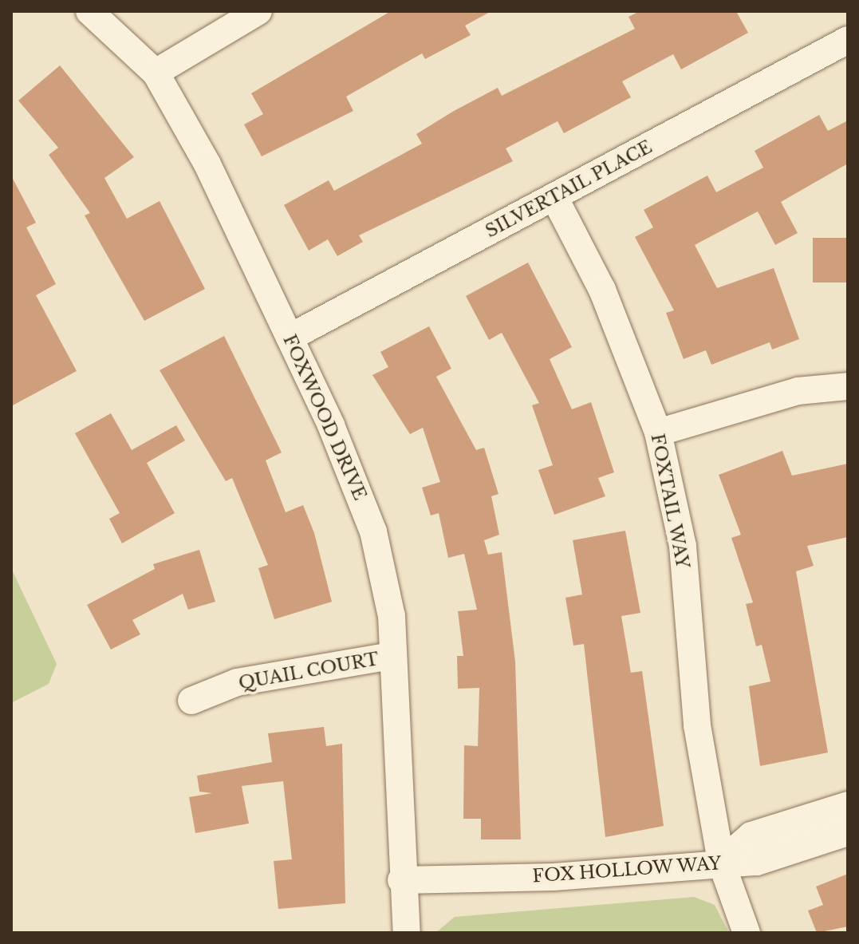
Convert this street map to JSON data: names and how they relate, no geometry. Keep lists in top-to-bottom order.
{
  "streets": {
    "street": [
      "SILVERTAIL PLACE",
      "FOXWOOD DRIVE",
      "FOXTAIL WAY",
      "QUAIL COURT",
      "FOX HOLLOW WAY"
    ]
  },
  "crossings": [
    ["SILVERTAIL PLACE", "FOXWOOD DRIVE"],
    ["SILVERTAIL PLACE", "FOXTAIL WAY"],
    ["FOXWOOD DRIVE", "QUAIL COURT"],
    ["FOXWOOD DRIVE", "FOX HOLLOW WAY"],
    ["FOXTAIL WAY", "FOX HOLLOW WAY"]
  ]
}
